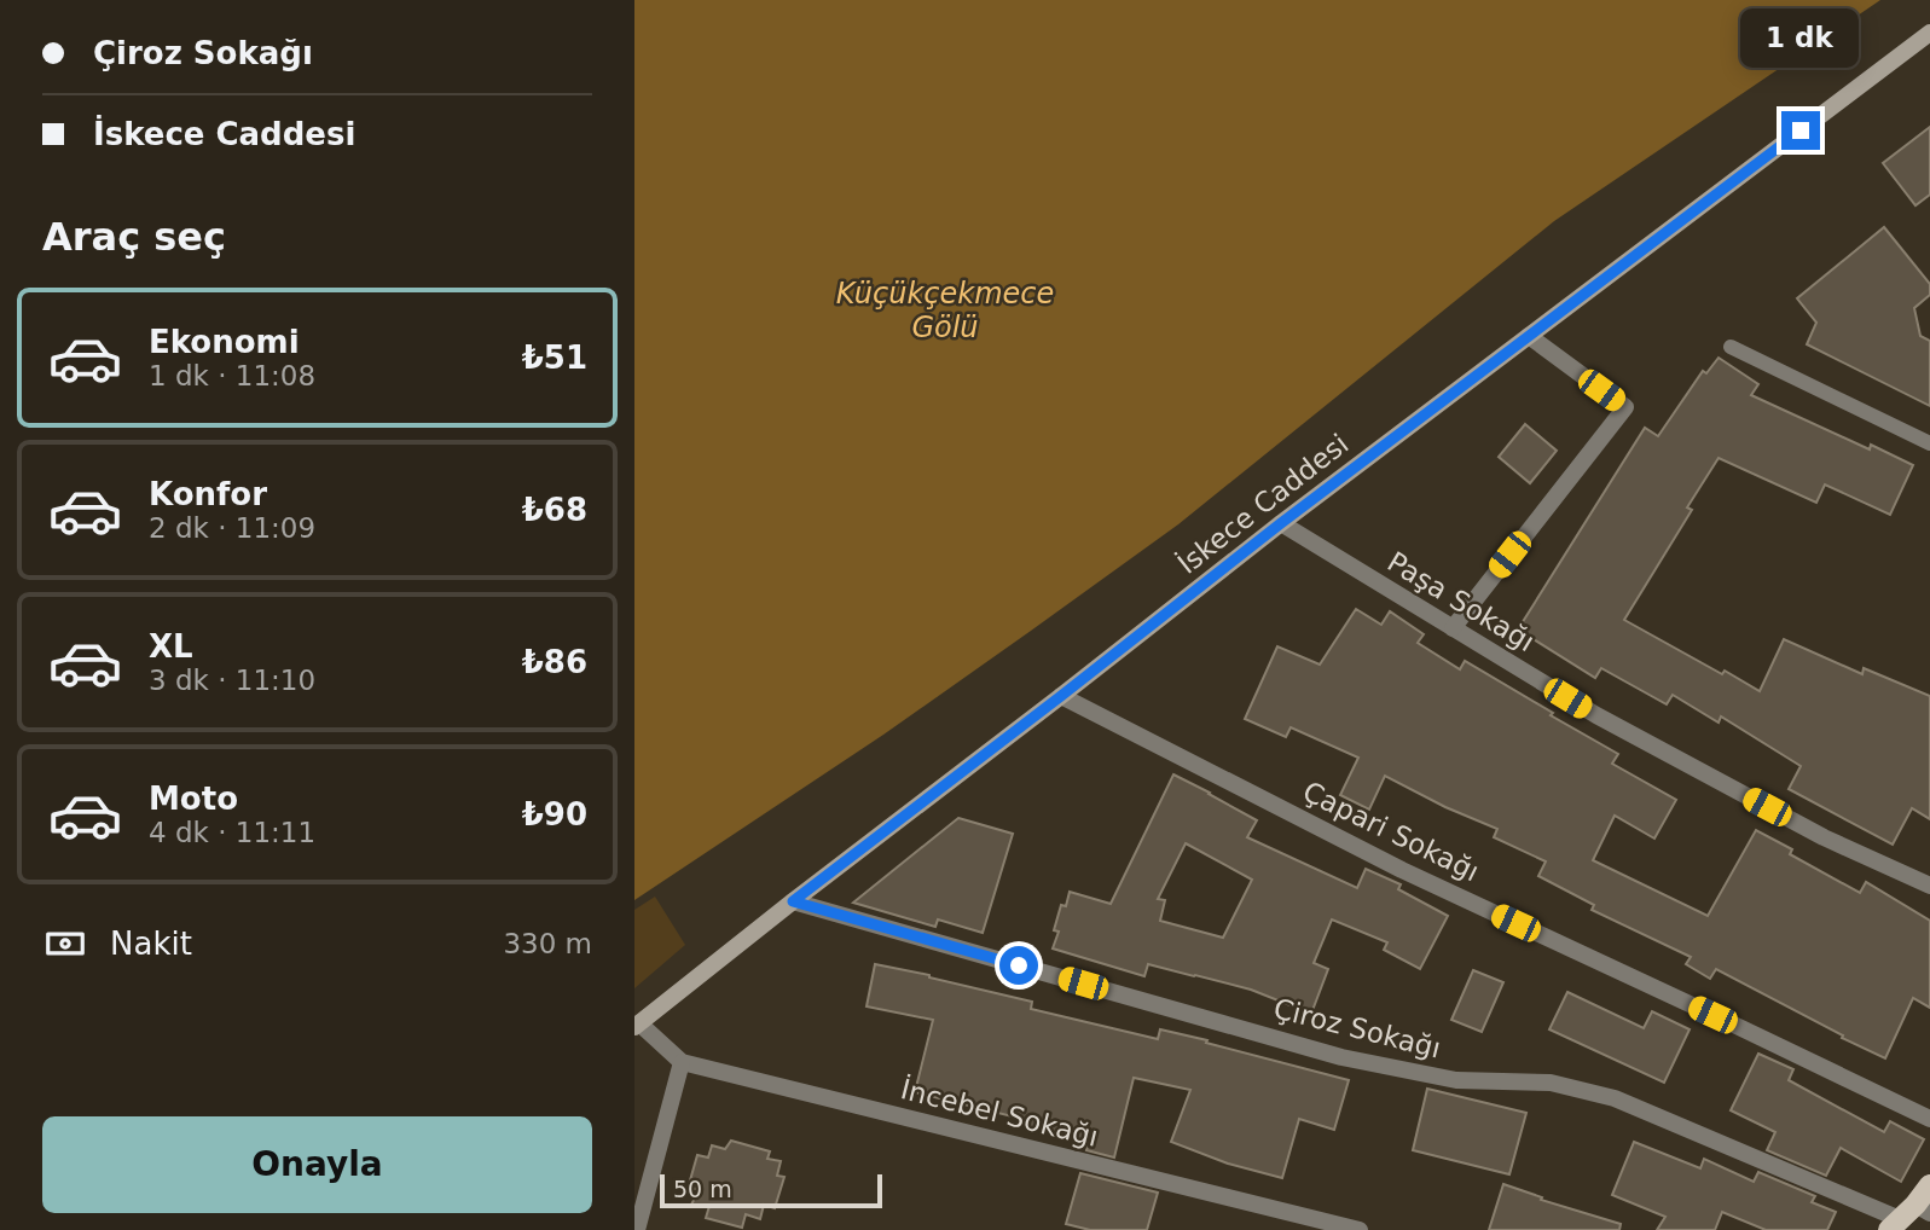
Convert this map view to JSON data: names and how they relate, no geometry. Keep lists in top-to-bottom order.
{
  "streets": {
    "street": [
      "İskece Caddesi",
      "Paşa Sokağı",
      "Çapari Sokağı",
      "Çiroz Sokağı",
      "İncebel Sokağı"
    ]
  },
  "crossings": [
    ["İskece Caddesi", "Paşa Sokağı"],
    ["İskece Caddesi", "Çapari Sokağı"],
    ["İskece Caddesi", "Çiroz Sokağı"],
    ["İskece Caddesi", "İncebel Sokağı"]
  ],
  "water": ["Küçükçekmece Gölü"],
  "scale_bar": "50 m",
  "page": {
    "banner": ["Çiroz Sokağı", "İskece Caddesi"],
    "bubble": "1 dk",
    "heading": "Araç seç",
    "list": [
      {
        "name": "Ekonomi",
        "note": "1 dk · 11:08",
        "value": "₺51"
      },
      {
        "name": "Konfor",
        "note": "2 dk · 11:09",
        "value": "₺68"
      },
      {
        "name": "XL",
        "note": "3 dk · 11:10",
        "value": "₺86"
      },
      {
        "name": "Moto",
        "note": "4 dk · 11:11",
        "value": "₺90"
      }
    ],
    "pay": ["Nakit", "330 m"],
    "buttons": "Onayla",
    "scale": "50 m"
  }
}
